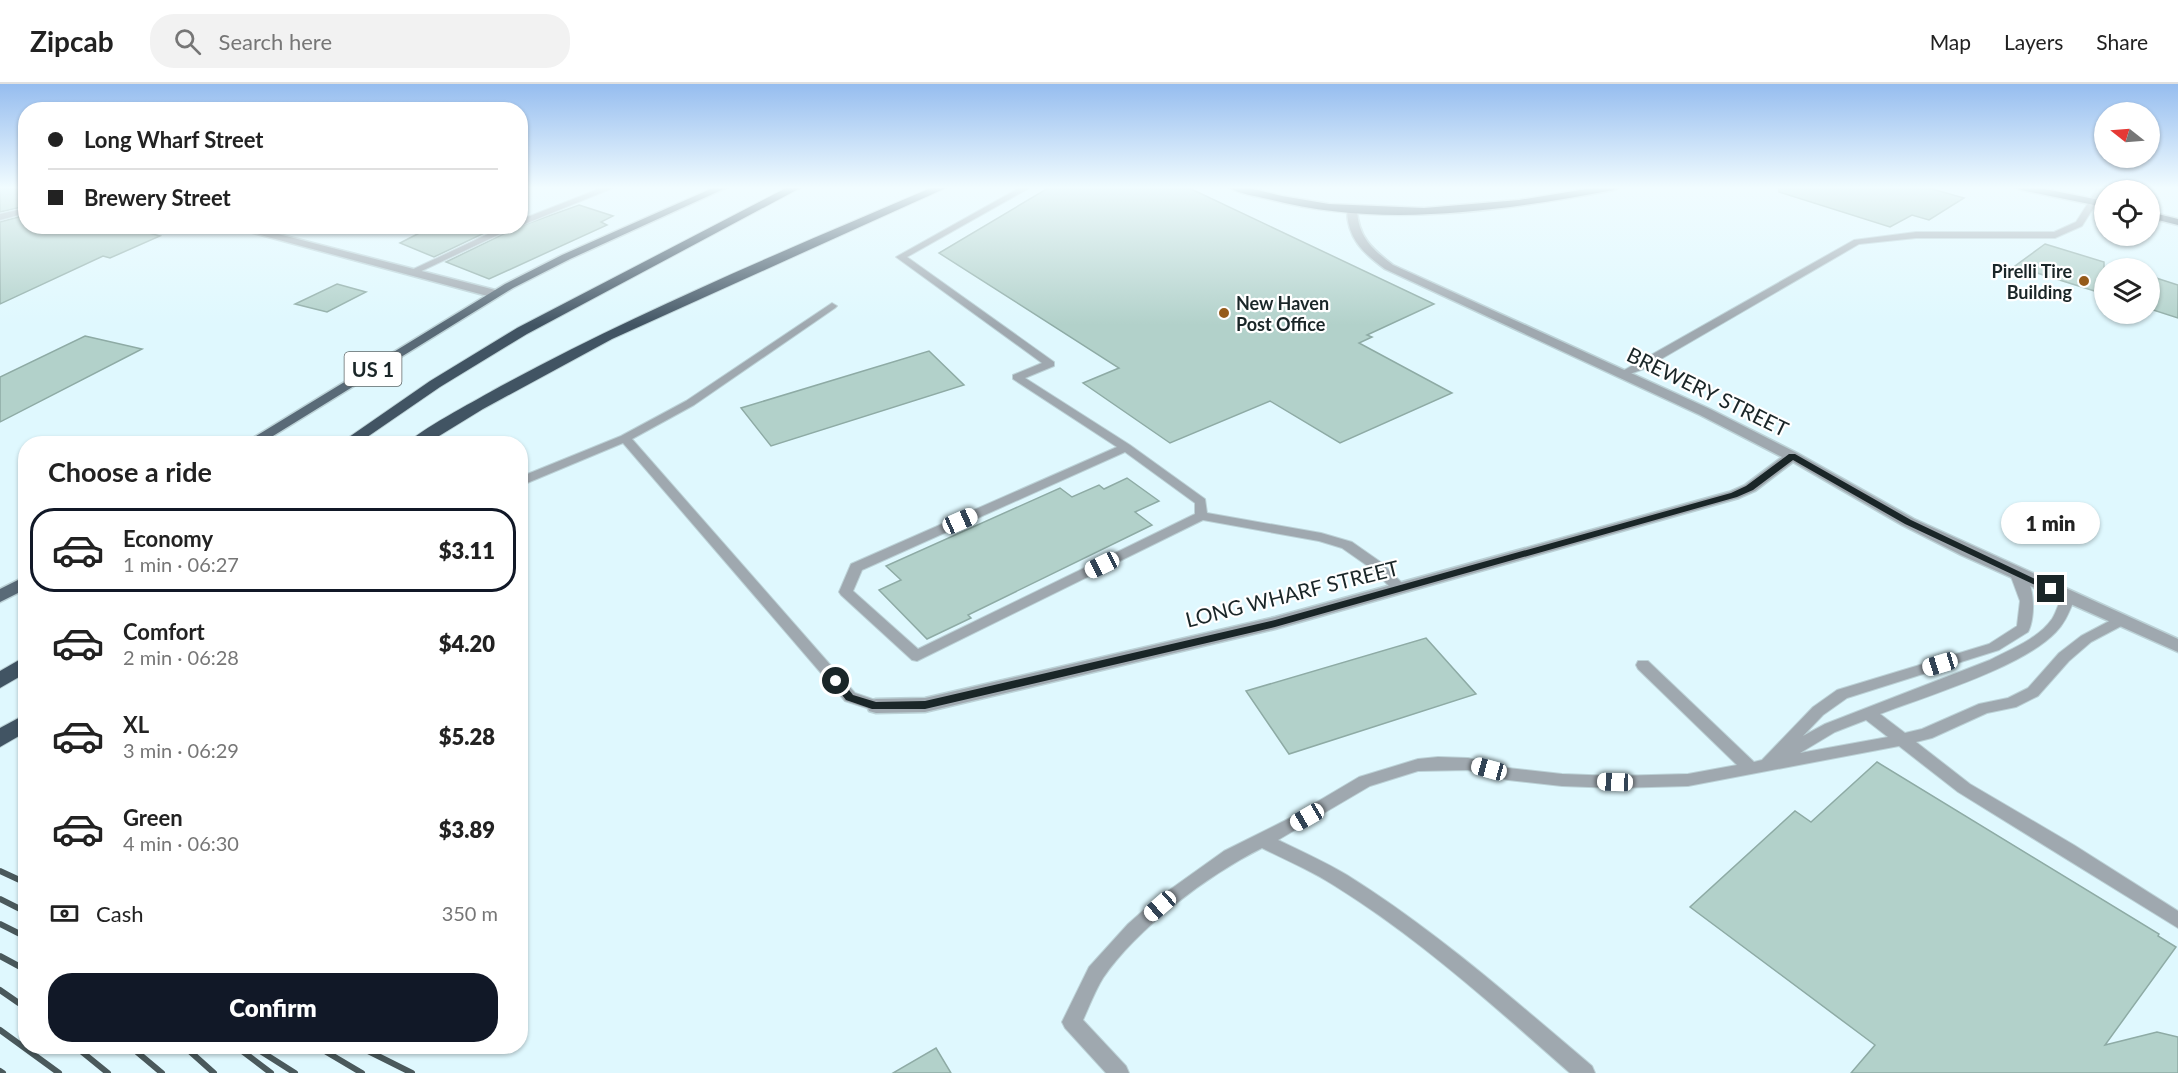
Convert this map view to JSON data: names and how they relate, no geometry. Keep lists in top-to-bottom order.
{
  "streets": {
    "main road": ["US 1"],
    "street": ["BREWERY STREET", "LONG WHARF STREET"]
  },
  "crossings": [
    ["BREWERY STREET", "LONG WHARF STREET"]
  ],
  "places": ["Pirelli Tire Building", "New Haven Post Office"],
  "north": "left",
  "page": {
    "header": "Zipcab",
    "search": "Search here",
    "nav": ["Map", "Layers", "Share"],
    "banner": ["Long Wharf Street", "Brewery Street"],
    "heading": "Choose a ride",
    "bubble": "1 min",
    "list": [
      {
        "name": "Economy",
        "note": "1 min · 06:27",
        "value": "$3.11"
      },
      {
        "name": "Comfort",
        "note": "2 min · 06:28",
        "value": "$4.20"
      },
      {
        "name": "XL",
        "note": "3 min · 06:29",
        "value": "$5.28"
      },
      {
        "name": "Green",
        "note": "4 min · 06:30",
        "value": "$3.89"
      }
    ],
    "pay": ["Cash", "350 m"],
    "buttons": "Confirm"
  }
}
